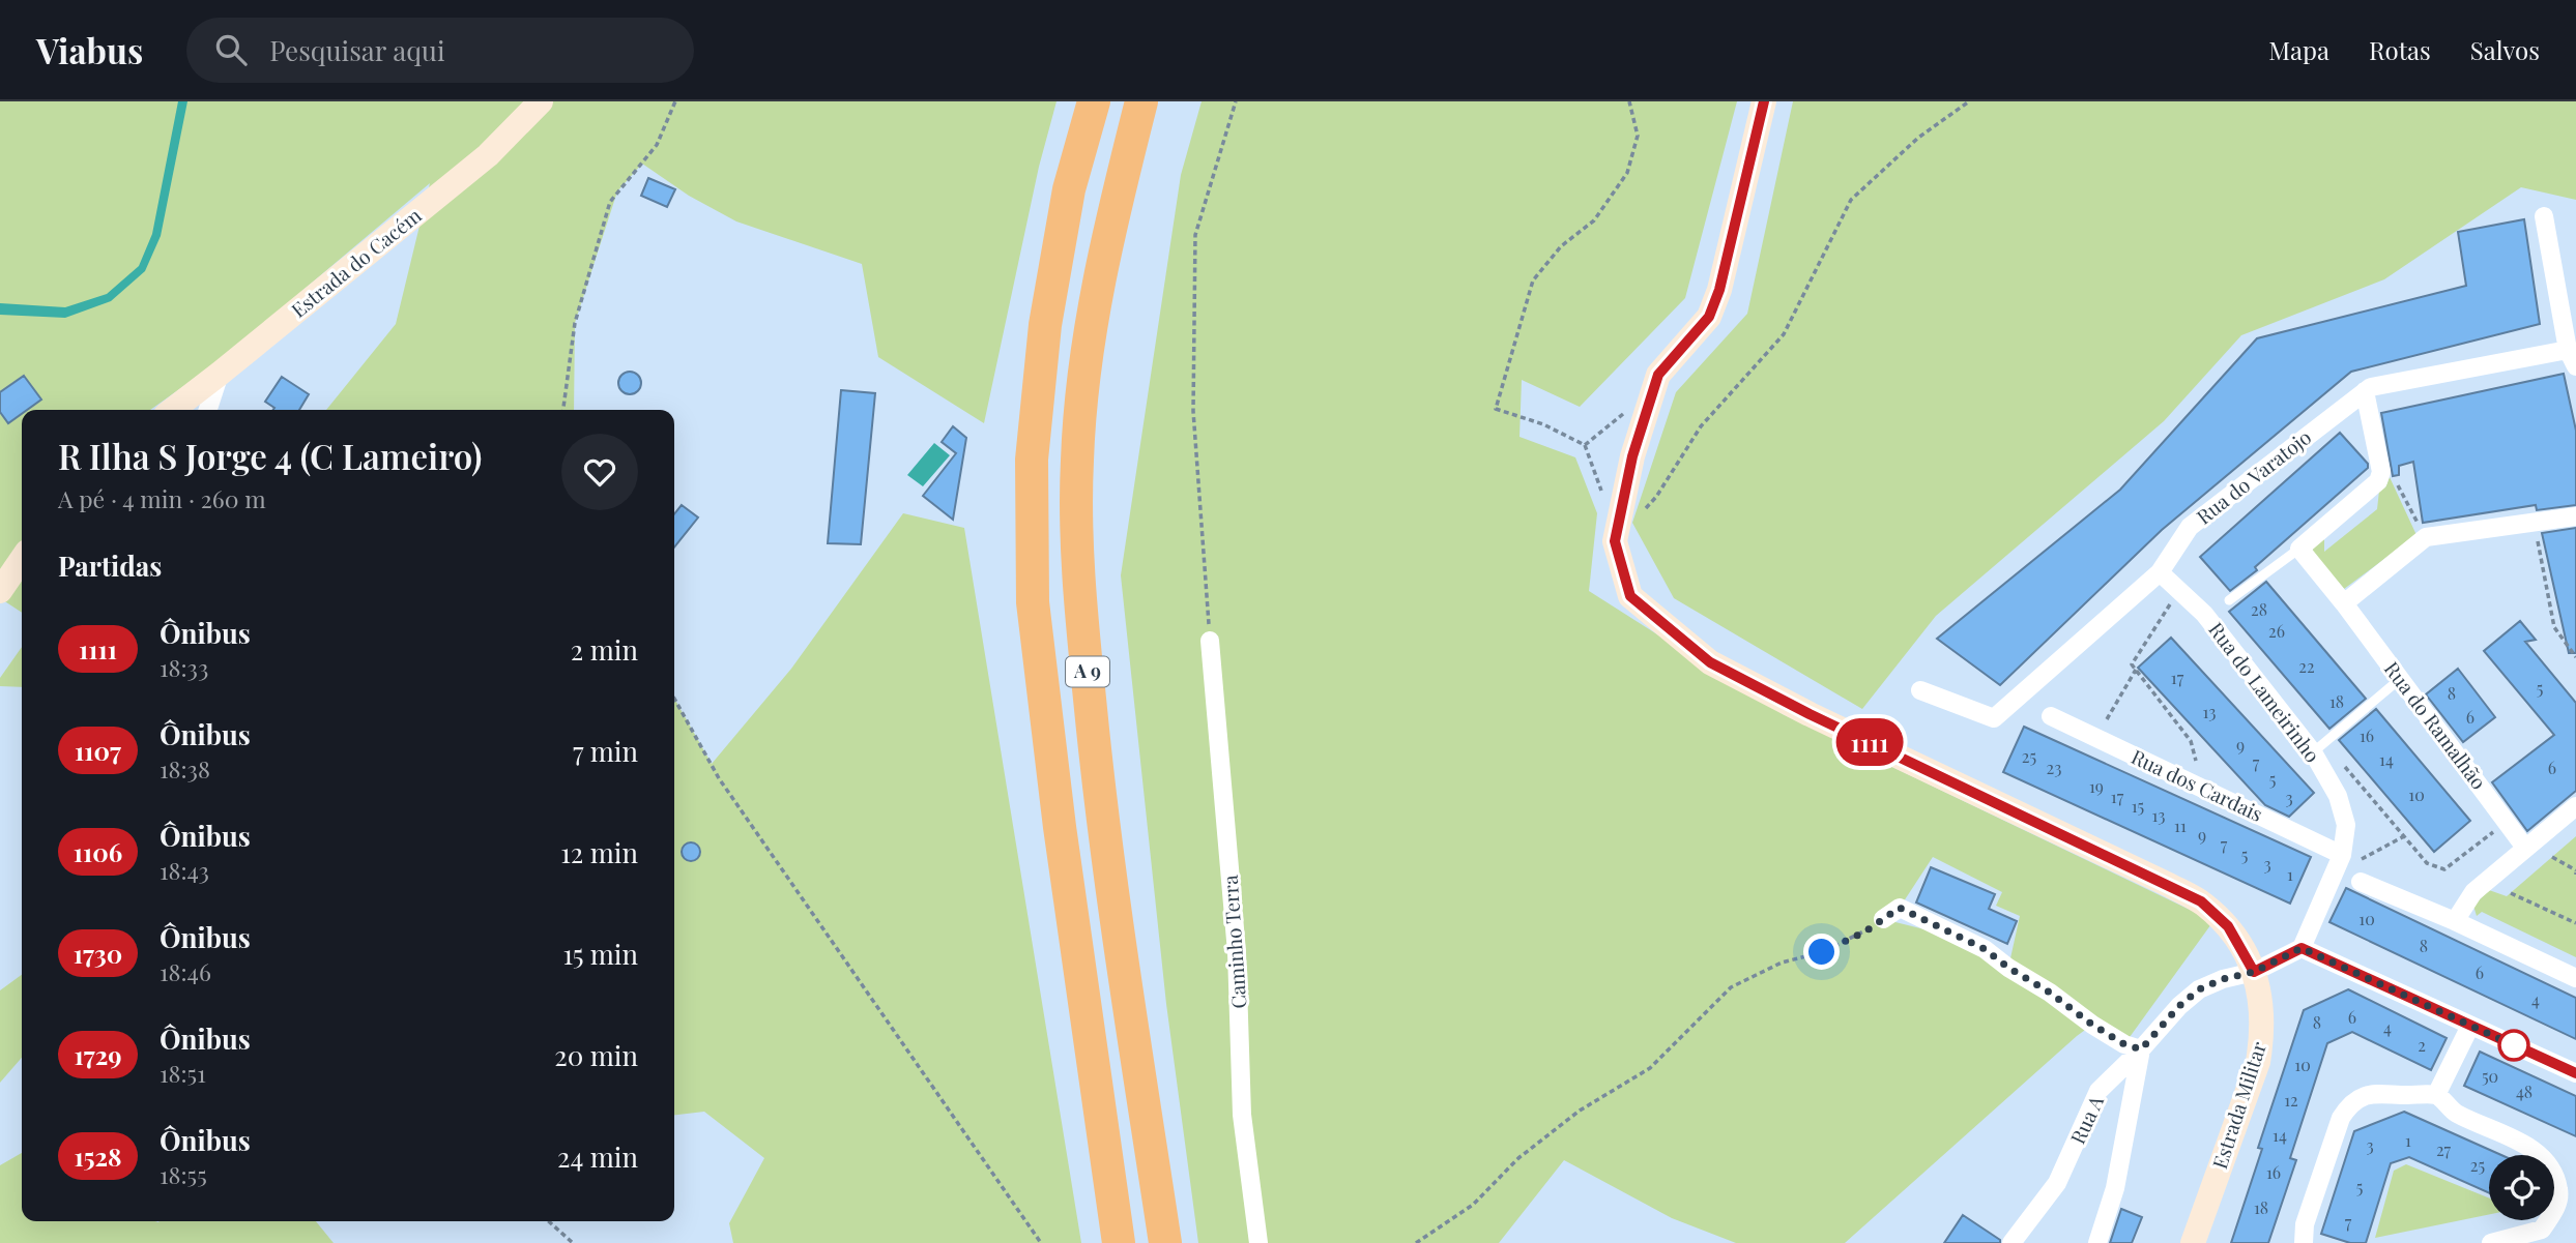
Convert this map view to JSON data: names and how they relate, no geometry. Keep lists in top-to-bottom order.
{
  "streets": {
    "highway": ["A 9"],
    "street": [
      "Estrada do Cacém",
      "Rua do Varatojo",
      "Rua do Lameirinho",
      "Rua do Ramalhão",
      "Rua dos Cardais",
      "Caminho Terra",
      "Estrada Militar",
      "Rua A"
    ]
  },
  "crossings": [
    ["Rua do Varatojo", "Rua do Lameirinho"],
    ["Rua do Lameirinho", "Rua dos Cardais"],
    ["Rua do Lameirinho", "Rua A"],
    ["Estrada Militar", "Rua A"]
  ],
  "lines": ["bus line 1111"],
  "house_numbers": [
    "28",
    "26",
    "22",
    "17",
    "5",
    "8",
    "18",
    "13",
    "6",
    "16",
    "9",
    "25",
    "14",
    "7",
    "23",
    "6",
    "5",
    "19",
    "10",
    "17",
    "3",
    "15",
    "13",
    "11",
    "9",
    "7",
    "5",
    "3",
    "1",
    "10",
    "8",
    "6",
    "4",
    "6",
    "8",
    "4",
    "2",
    "10",
    "50",
    "48",
    "12",
    "14",
    "1",
    "3",
    "27",
    "25",
    "16",
    "5",
    "18",
    "7"
  ],
  "page": {
    "header": "Viabus",
    "search": "Pesquisar aqui",
    "nav": ["Mapa", "Rotas", "Salvos"],
    "on_map": "1111",
    "heading": [
      ["R Ilha S Jorge 4 (C Lameiro)", "A pé · 4 min · 260 m"],
      "Partidas"
    ],
    "list": [
      {
        "mark": "1111",
        "name": "Ônibus",
        "note": "18:33",
        "value": "2 min"
      },
      {
        "mark": "1107",
        "name": "Ônibus",
        "note": "18:38",
        "value": "7 min"
      },
      {
        "mark": "1106",
        "name": "Ônibus",
        "note": "18:43",
        "value": "12 min"
      },
      {
        "mark": "1730",
        "name": "Ônibus",
        "note": "18:46",
        "value": "15 min"
      },
      {
        "mark": "1729",
        "name": "Ônibus",
        "note": "18:51",
        "value": "20 min"
      },
      {
        "mark": "1528",
        "name": "Ônibus",
        "note": "18:55",
        "value": "24 min"
      }
    ]
  }
}
